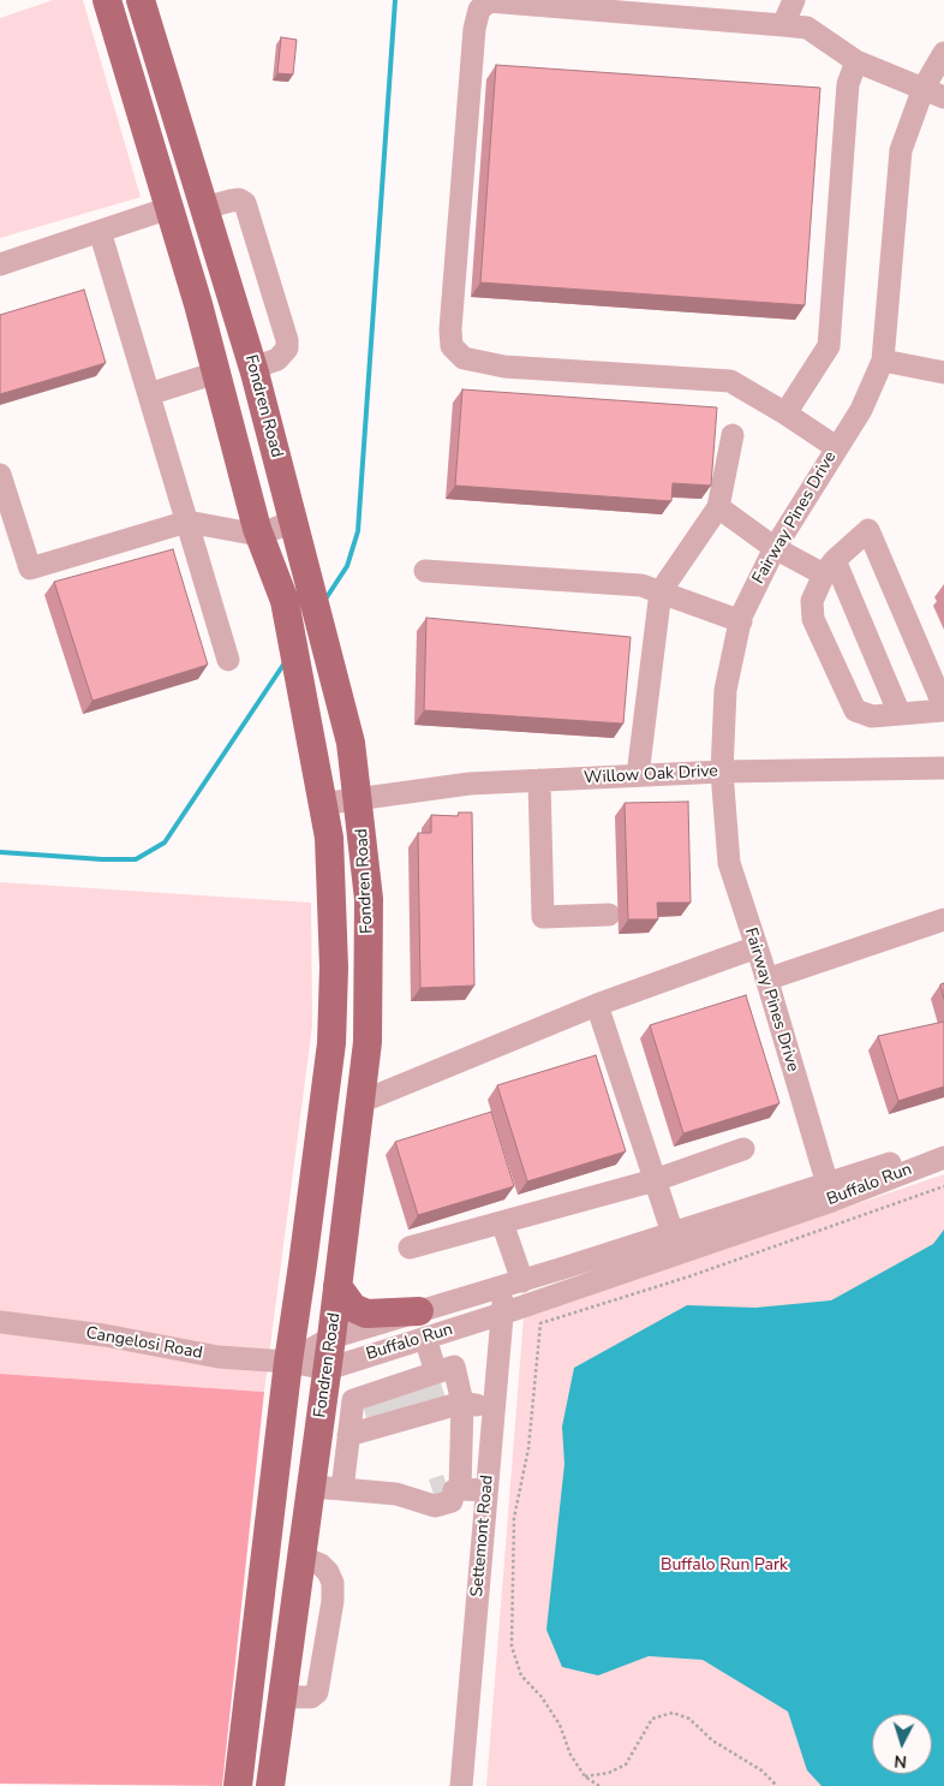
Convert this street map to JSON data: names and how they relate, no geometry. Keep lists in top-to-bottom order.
{
  "streets": {
    "main road": ["Fondren Road"],
    "street": [
      "Fairway Pines Drive",
      "Willow Oak Drive",
      "Buffalo Run",
      "Cangelosi Road",
      "Settemont Road"
    ]
  },
  "crossings": [
    ["Fondren Road", "Willow Oak Drive"],
    ["Fondren Road", "Buffalo Run"],
    ["Fondren Road", "Cangelosi Road"],
    ["Fairway Pines Drive", "Willow Oak Drive"],
    ["Fairway Pines Drive", "Buffalo Run"],
    ["Buffalo Run", "Cangelosi Road"],
    ["Buffalo Run", "Settemont Road"]
  ],
  "parks": ["Buffalo Run Park"],
  "north": "bottom"
}
